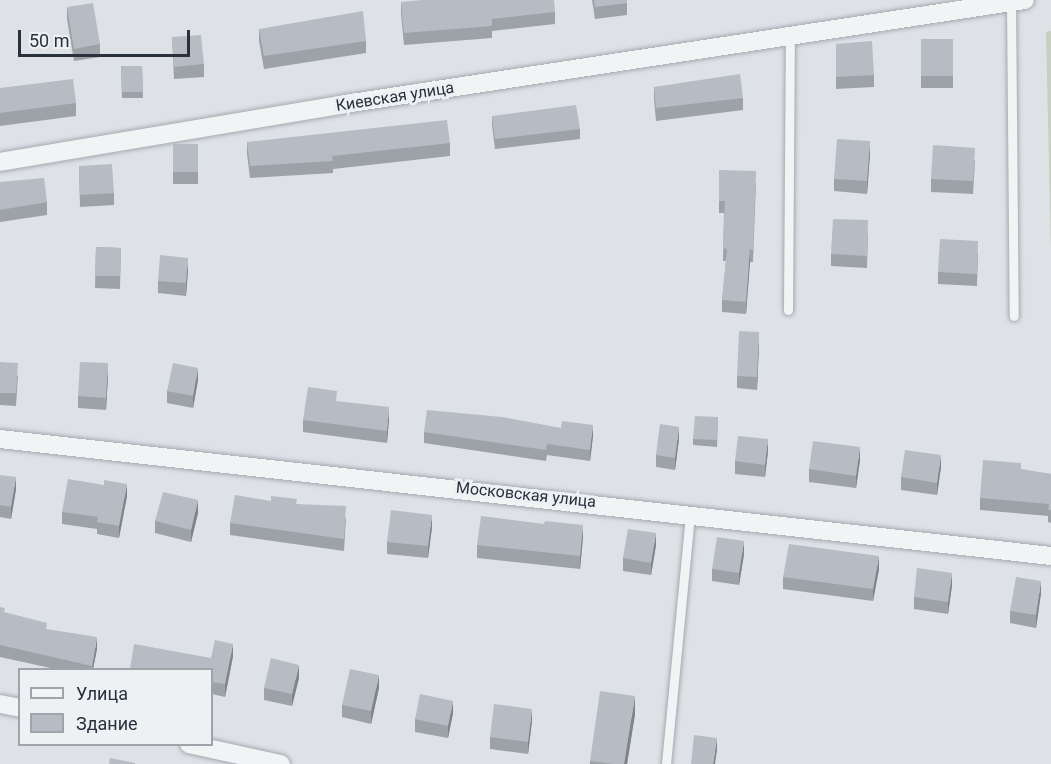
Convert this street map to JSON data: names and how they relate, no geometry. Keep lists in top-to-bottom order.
{
  "streets": {
    "street": ["Киевская улица", "Московская улица"]
  },
  "legend": ["Улица", "Здание"],
  "scale_bar": "50 m"
}
